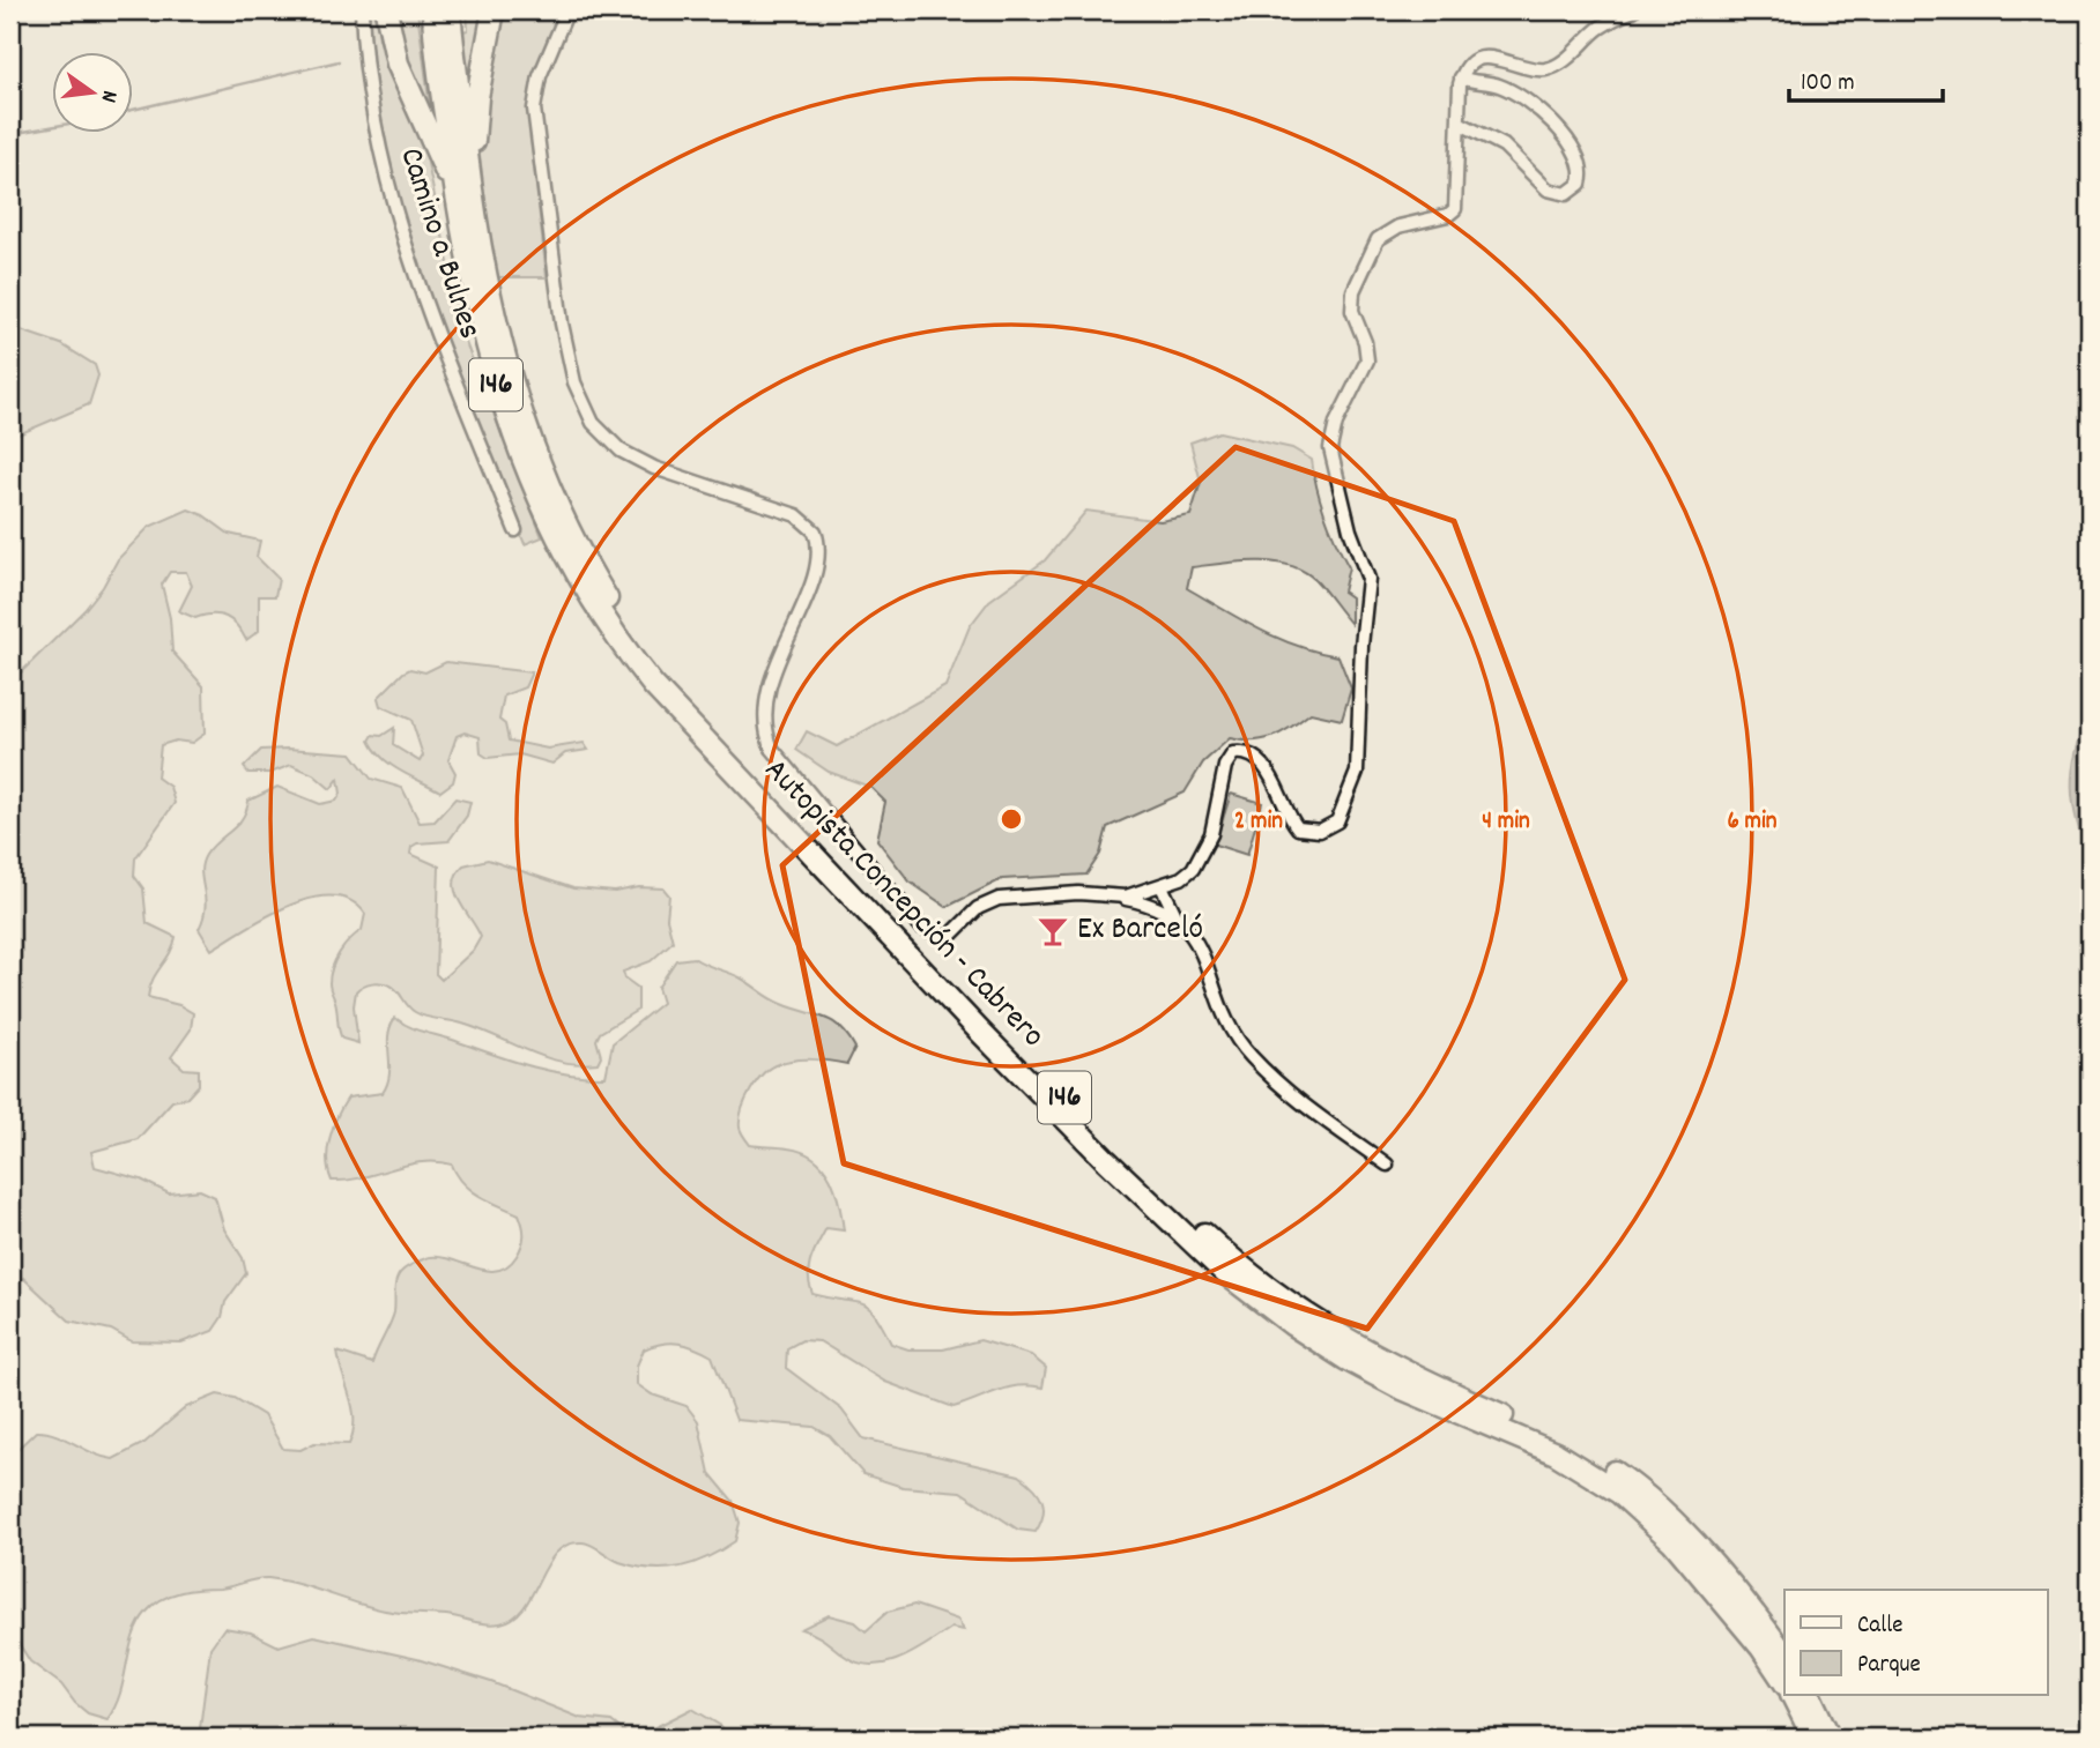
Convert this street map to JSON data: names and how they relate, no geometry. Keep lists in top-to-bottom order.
{
  "streets": {
    "highway": ["146", "Autopista Concepción - Cabrero"],
    "street": ["Camino a Bulnes"]
  },
  "places": {
    "bar": ["Ex Barceló"]
  },
  "legend": ["Calle", "Parque"],
  "scale_bar": "100 m",
  "north": "right",
  "rings": ["2 min", "4 min", "6 min"]
}
